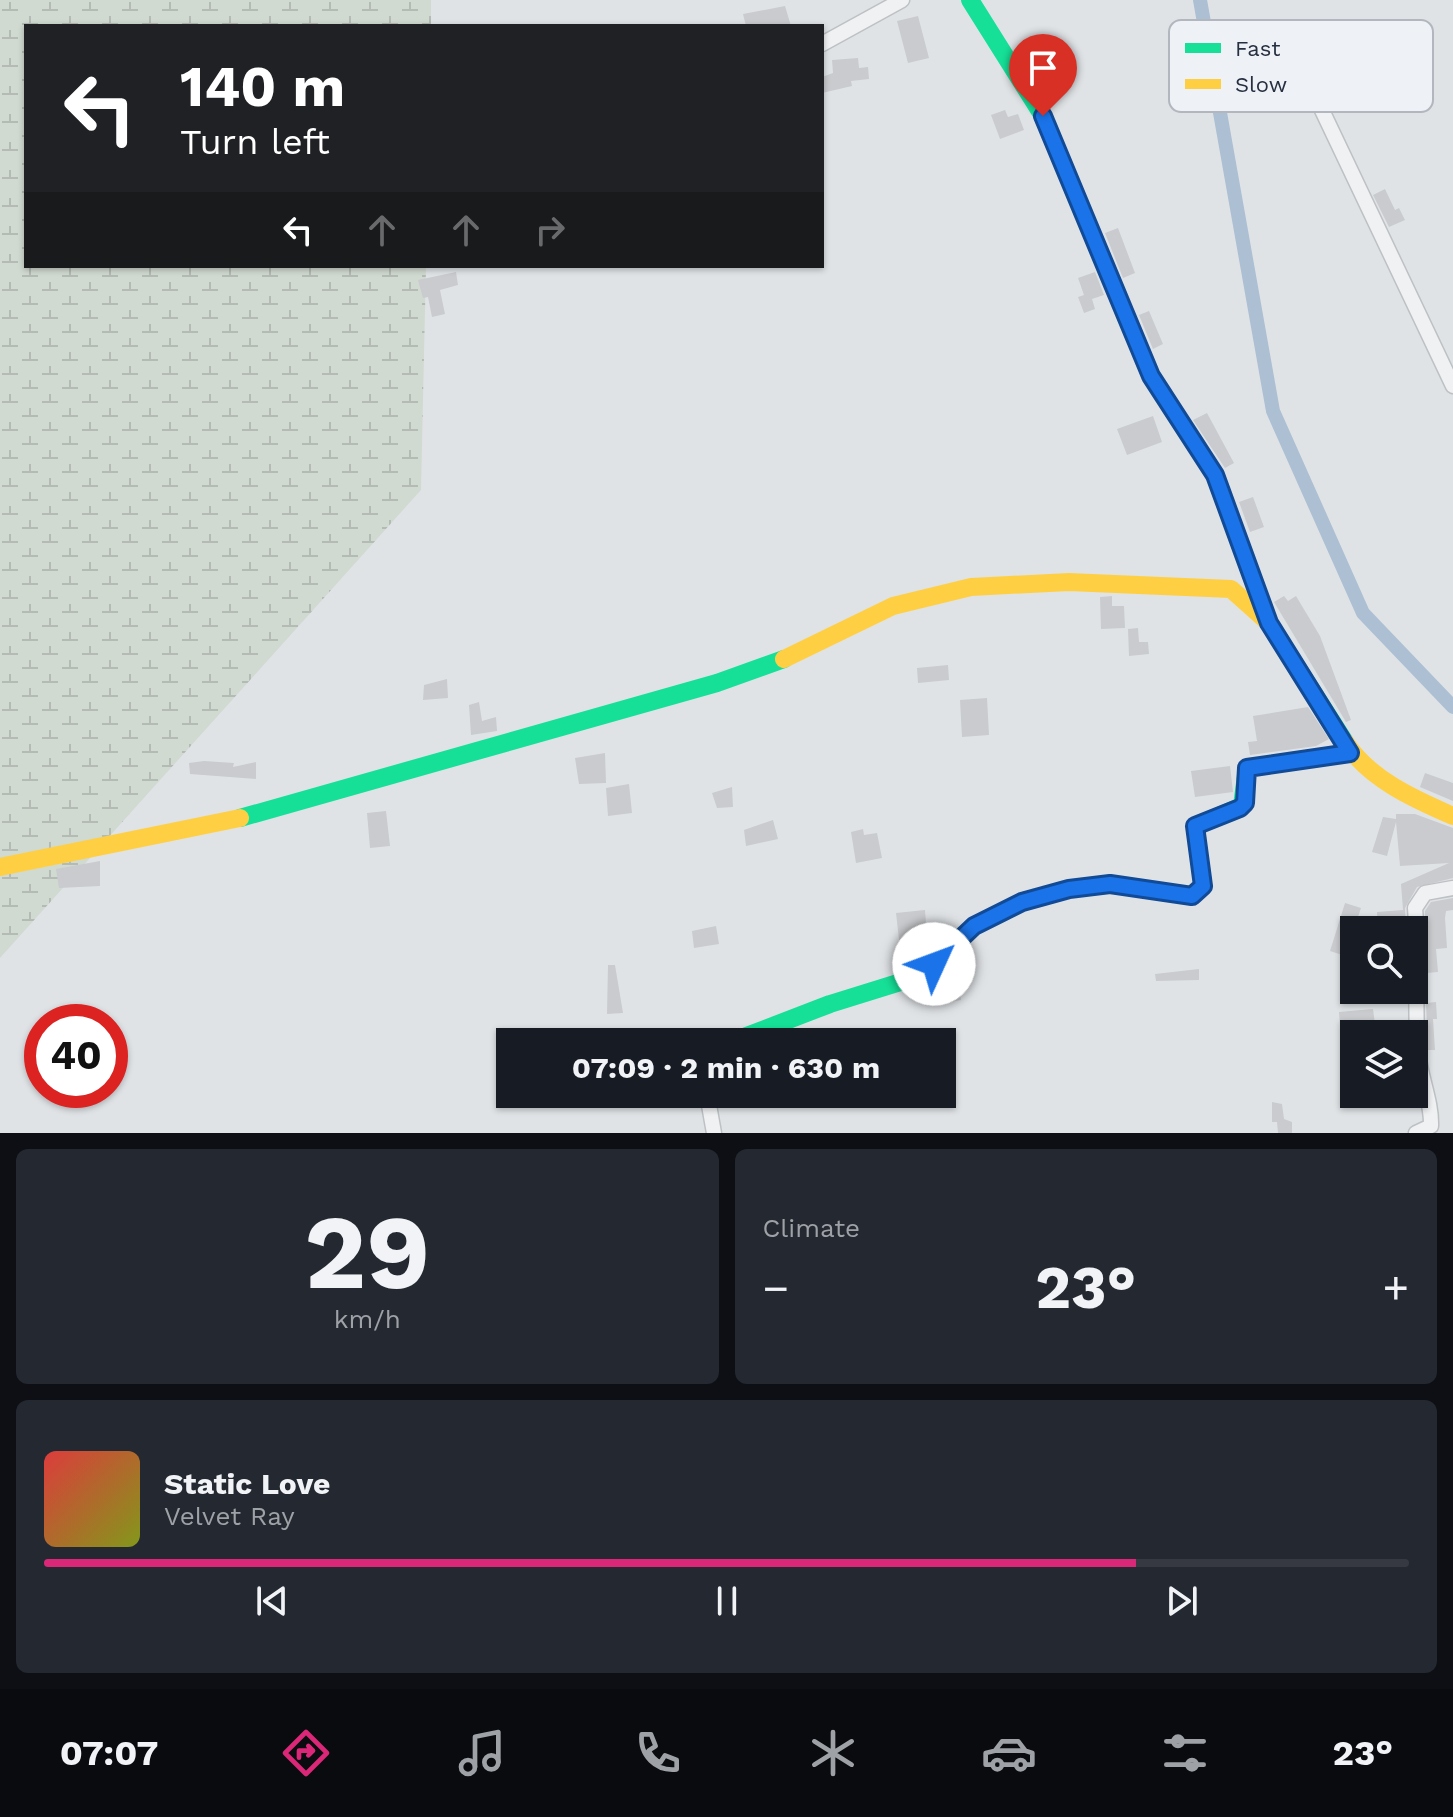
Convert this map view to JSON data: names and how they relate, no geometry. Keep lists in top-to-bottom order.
{
  "legend": ["Fast", "Slow"],
  "page": {
    "turn": ["140 m", "Turn left"],
    "limit": "40",
    "trip": "07:09 · 2 min · 630 m",
    "tile": [
      ["29", "km/h"],
      "Climate"
    ],
    "heat": ["−", "23°", "+"],
    "song": ["Static Love", "Velvet Ray"],
    "tabs": ["07:07", "23°"]
  }
}
